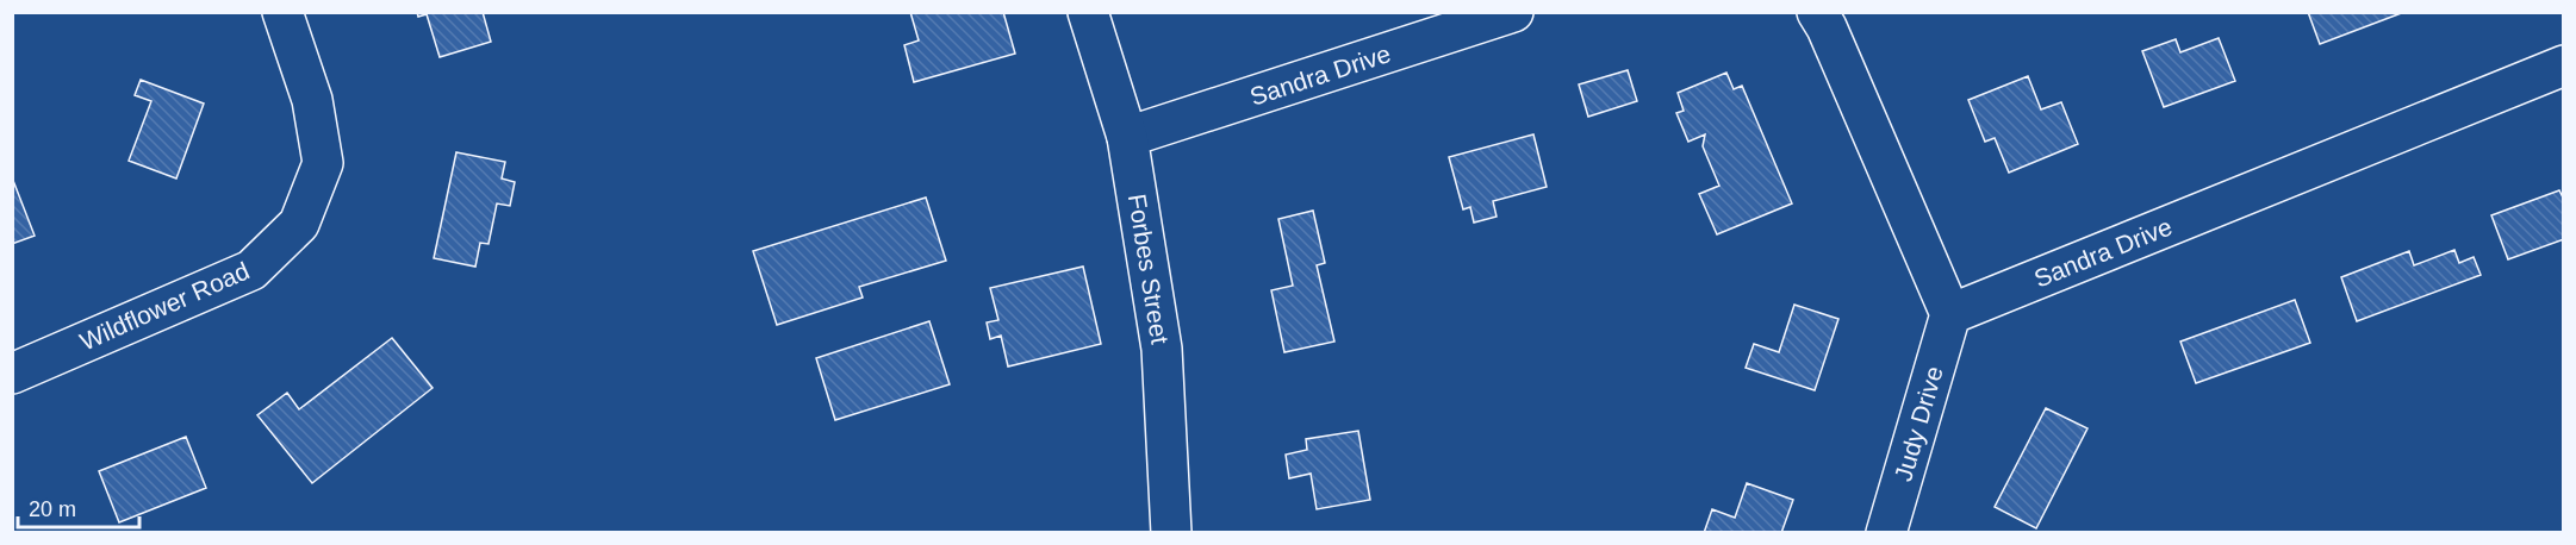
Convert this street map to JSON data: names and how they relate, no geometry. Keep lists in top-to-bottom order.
{
  "streets": {
    "street": [
      "Sandra Drive",
      "Forbes Street",
      "Wildflower Road",
      "Judy Drive"
    ]
  },
  "crossings": [
    ["Sandra Drive", "Forbes Street"],
    ["Sandra Drive", "Judy Drive"]
  ],
  "scale_bar": "20 m"
}
